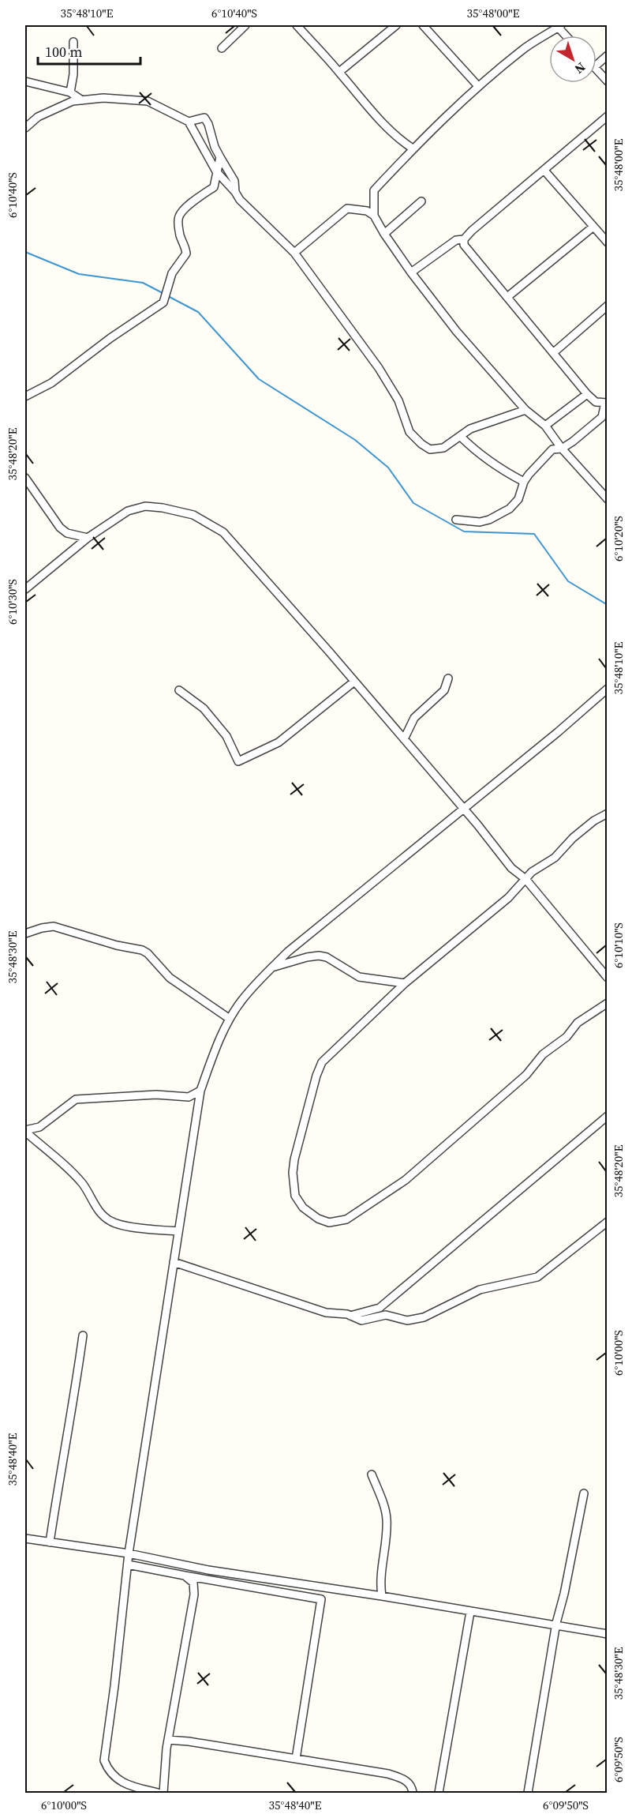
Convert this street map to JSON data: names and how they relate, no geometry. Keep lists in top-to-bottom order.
{
  "scale_bar": "100 m",
  "north": "bottom right",
  "coordinates": [
    "35°48'10\"E",
    "6°10'40\"S",
    "35°48'00\"E",
    "35°48'20\"E",
    "6°10'20\"S",
    "6°10'30\"S",
    "6°10'10\"S",
    "35°48'30\"E",
    "6°10'00\"S",
    "35°48'40\"E",
    "6°09'50\"S"
  ]
}
